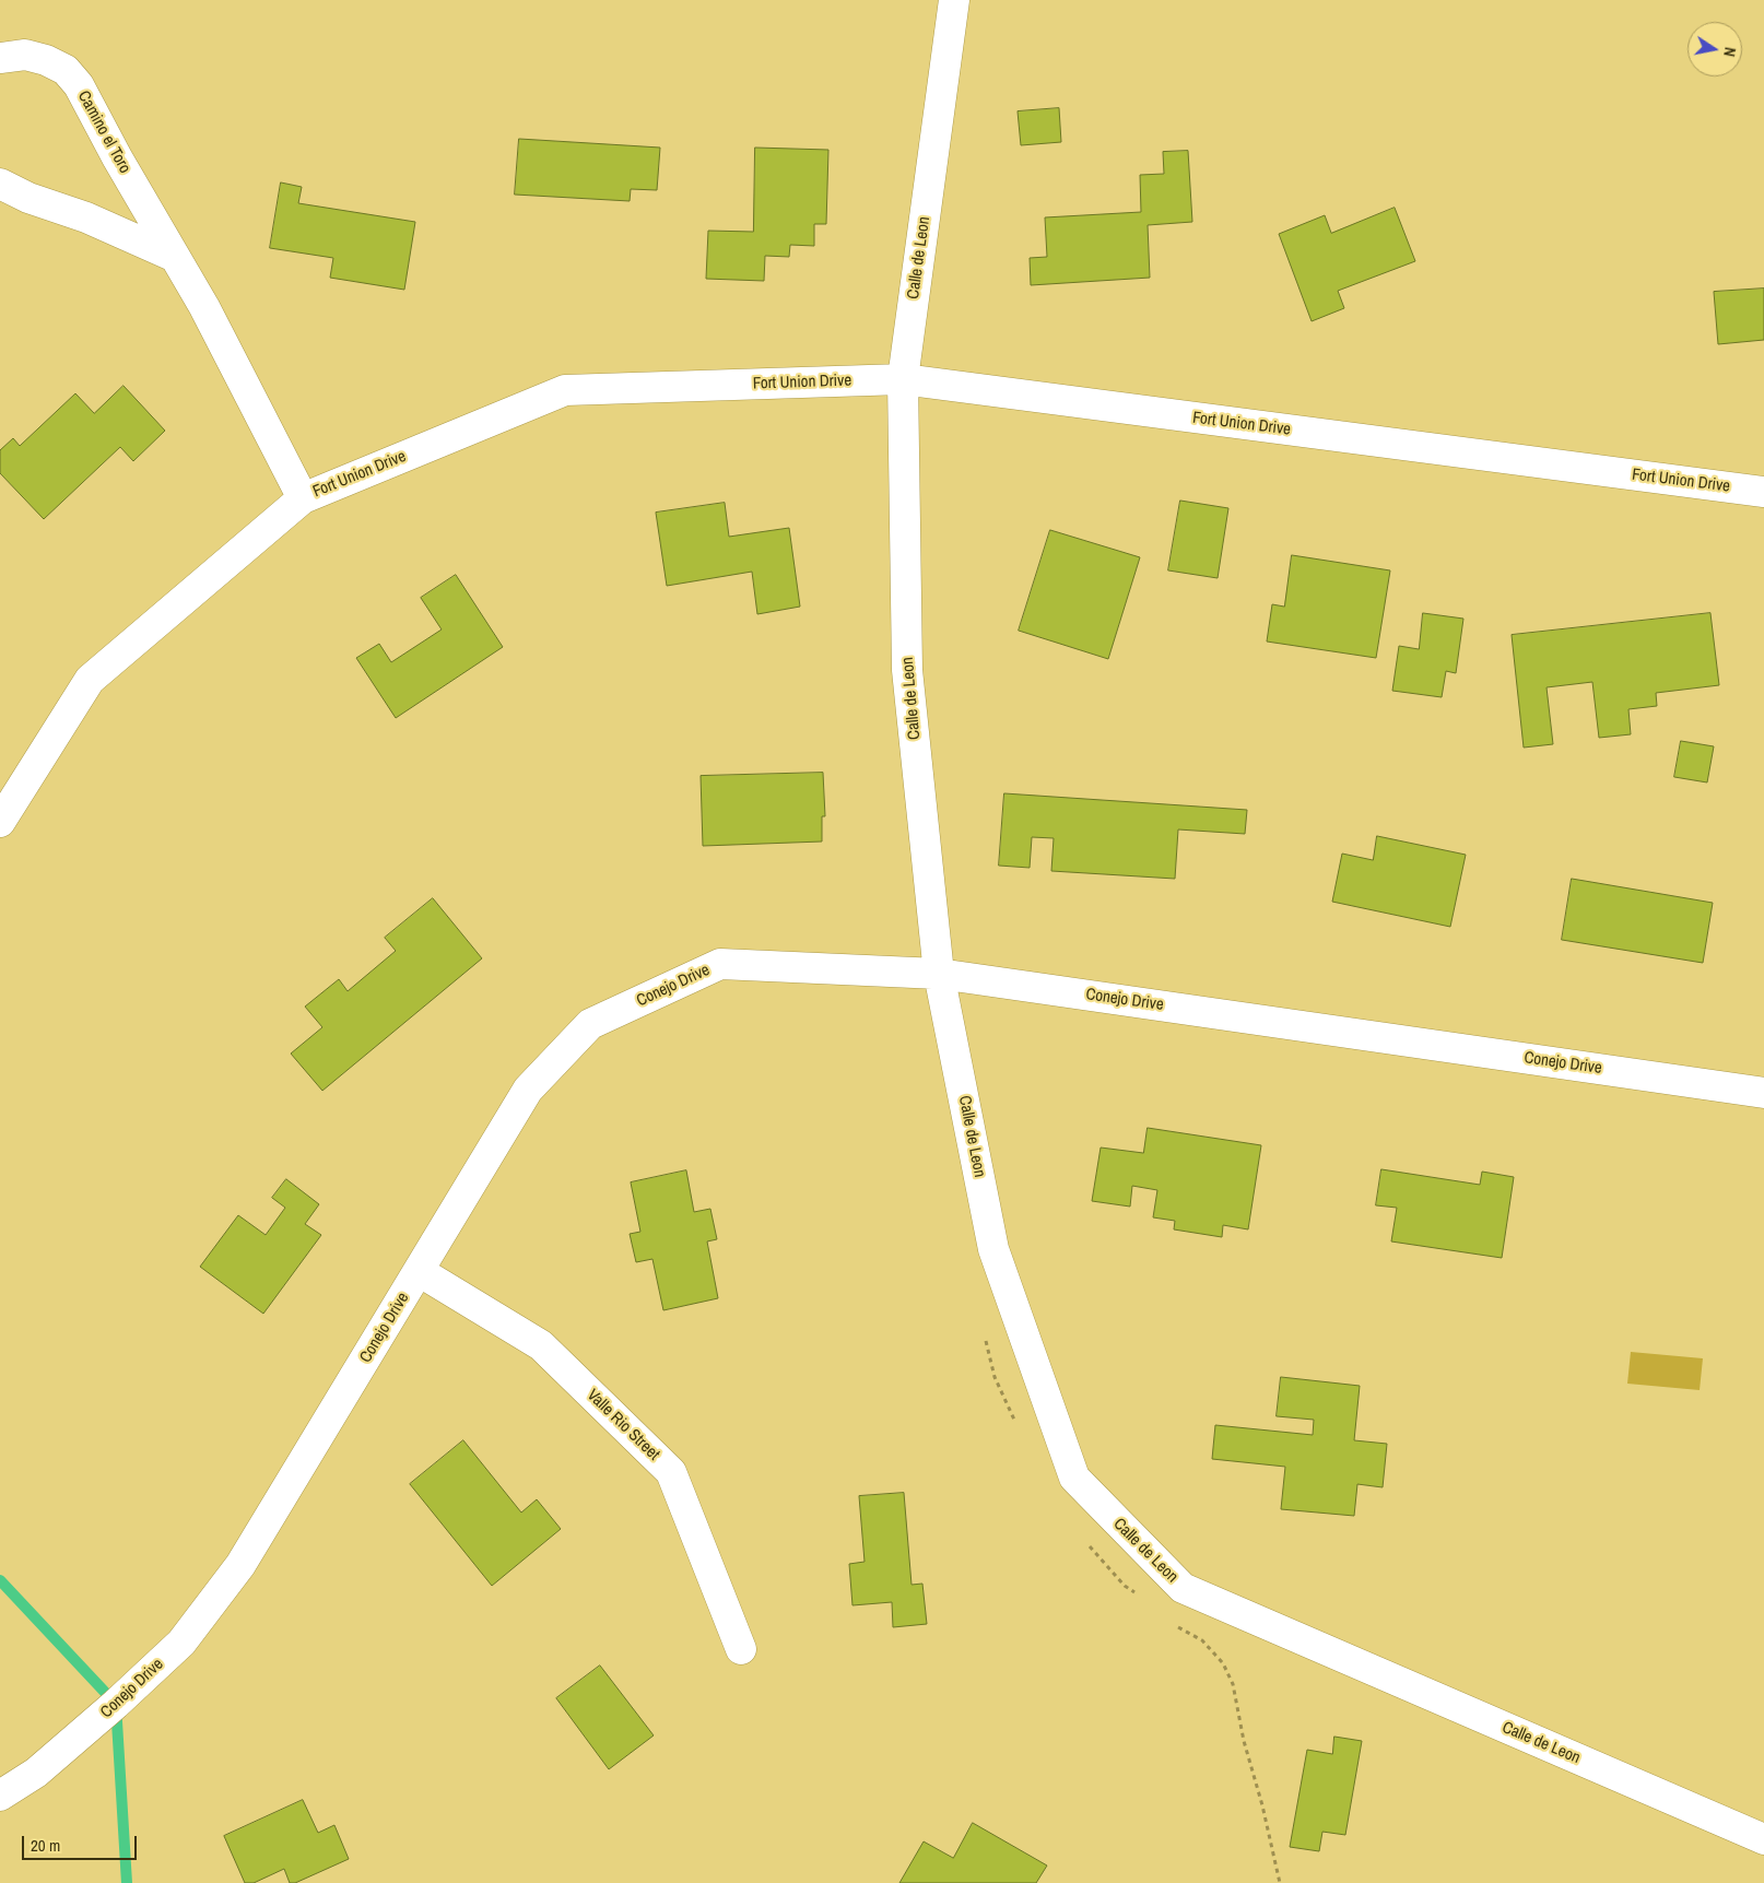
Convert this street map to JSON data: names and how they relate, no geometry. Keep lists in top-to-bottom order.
{
  "streets": {
    "street": [
      "Camino el Toro",
      "Calle de Leon",
      "Fort Union Drive",
      "Conejo Drive",
      "Valle Rio Street"
    ]
  },
  "crossings": [
    ["Camino el Toro", "Fort Union Drive"],
    ["Calle de Leon", "Fort Union Drive"],
    ["Calle de Leon", "Conejo Drive"],
    ["Conejo Drive", "Valle Rio Street"]
  ],
  "scale_bar": "20 m",
  "north": "right"
}
